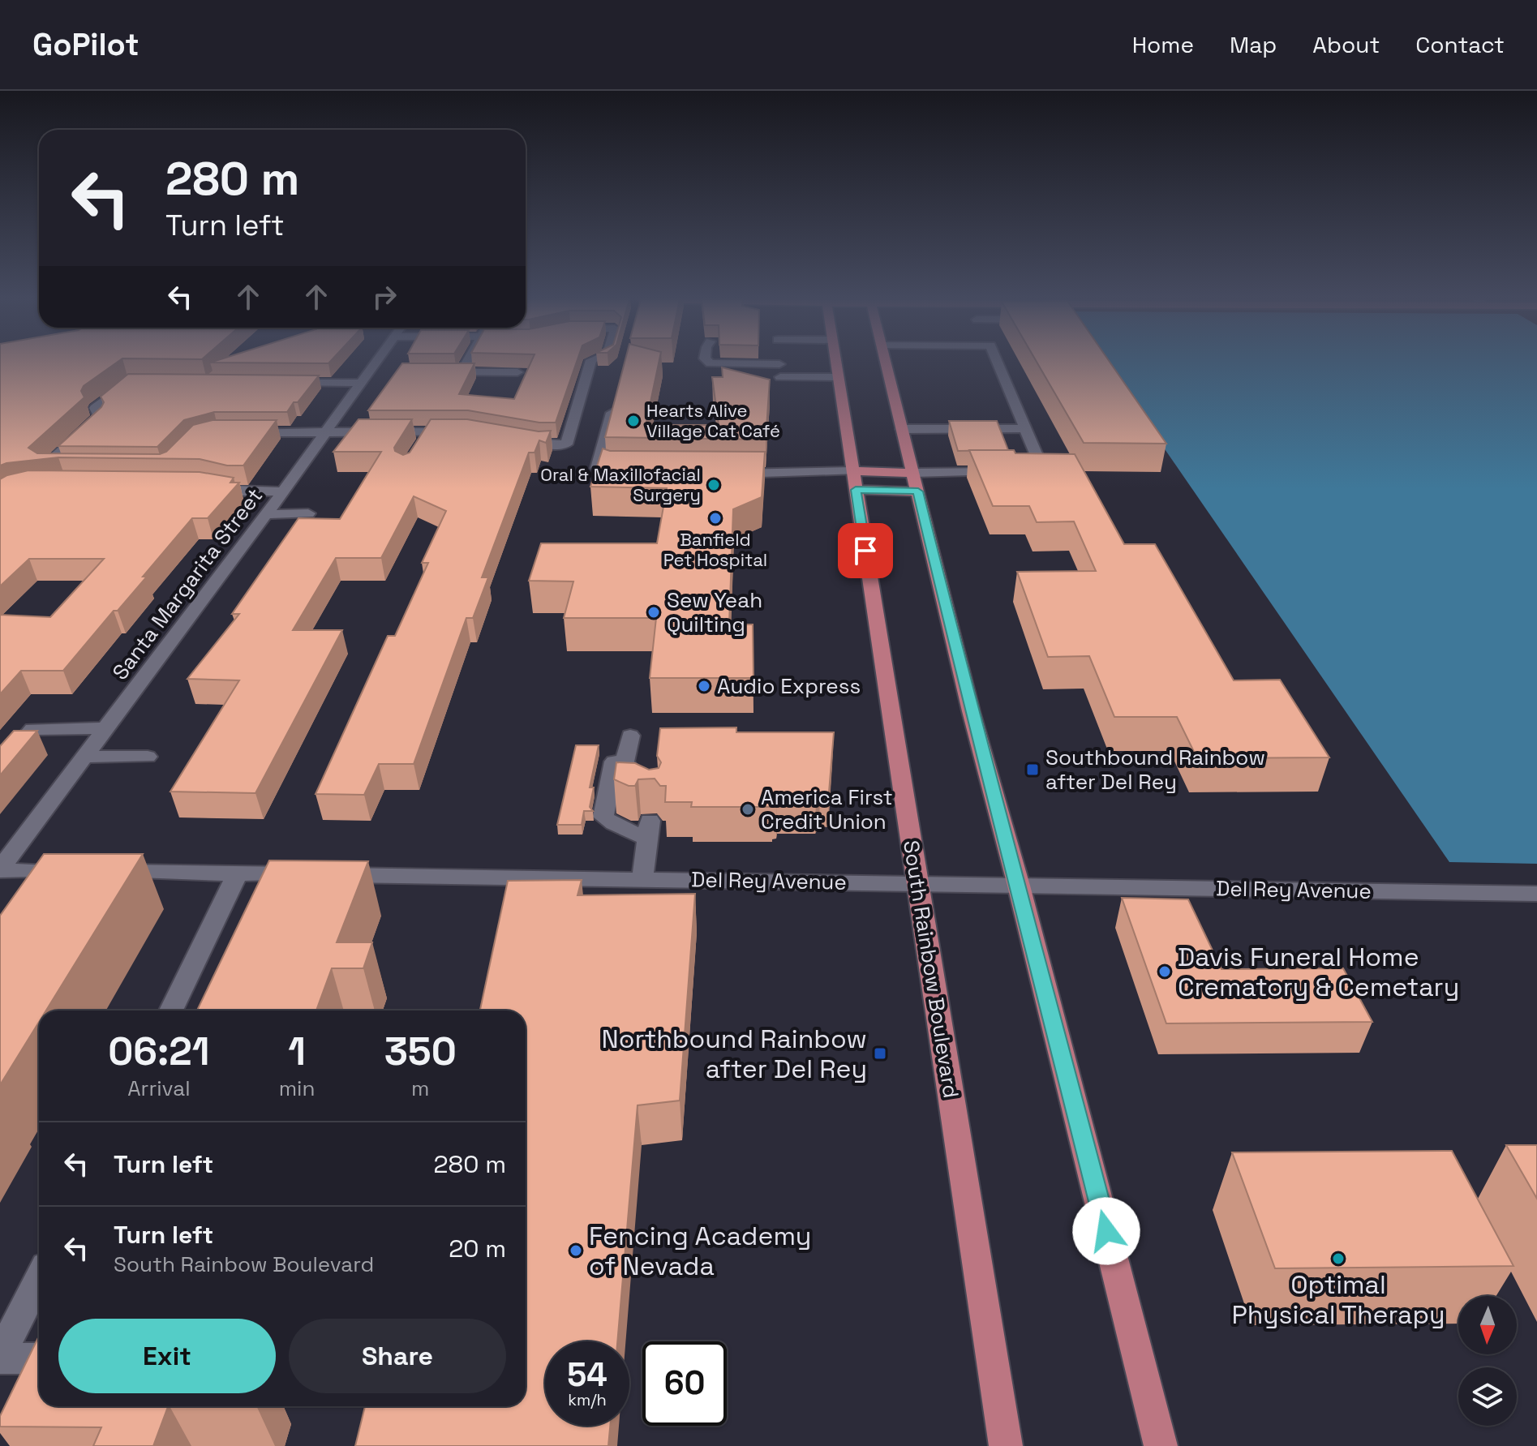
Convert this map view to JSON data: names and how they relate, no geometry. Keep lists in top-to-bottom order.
{
  "streets": {
    "main road": ["South Rainbow Boulevard"],
    "street": ["Santa Margarita Street", "Del Rey Avenue"]
  },
  "crossings": [
    ["Del Rey Avenue", "South Rainbow Boulevard"]
  ],
  "places": {
    "other": [
      "Hearts Alive Village Cat Café",
      "Oral & Maxillofacial Surgery",
      "Banfield Pet Hospital",
      "Sew Yeah Quilting",
      "Audio Express",
      "America First Credit Union",
      "Davis Funeral Home Crematory & Cemetary",
      "Fencing Academy of Nevada",
      "Optimal Physical Therapy"
    ],
    "transit": ["Southbound Rainbow after Del Rey", "Northbound Rainbow after Del Rey"]
  },
  "north": "bottom",
  "page": {
    "header": "GoPilot",
    "nav": [
      "Home",
      "Map",
      "About",
      "Contact"
    ],
    "turn": ["280 m", "Turn left"],
    "eta": [
      "06:21",
      "Arrival",
      "1",
      "min",
      "350",
      "m"
    ],
    "list": [
      {
        "name": "Turn left",
        "value": "280 m"
      },
      {
        "name": "Turn left",
        "note": "South Rainbow Boulevard",
        "value": "20 m"
      }
    ],
    "buttons": ["Exit", "Share"],
    "speed": "54 km/h",
    "limit": "60"
  }
}
